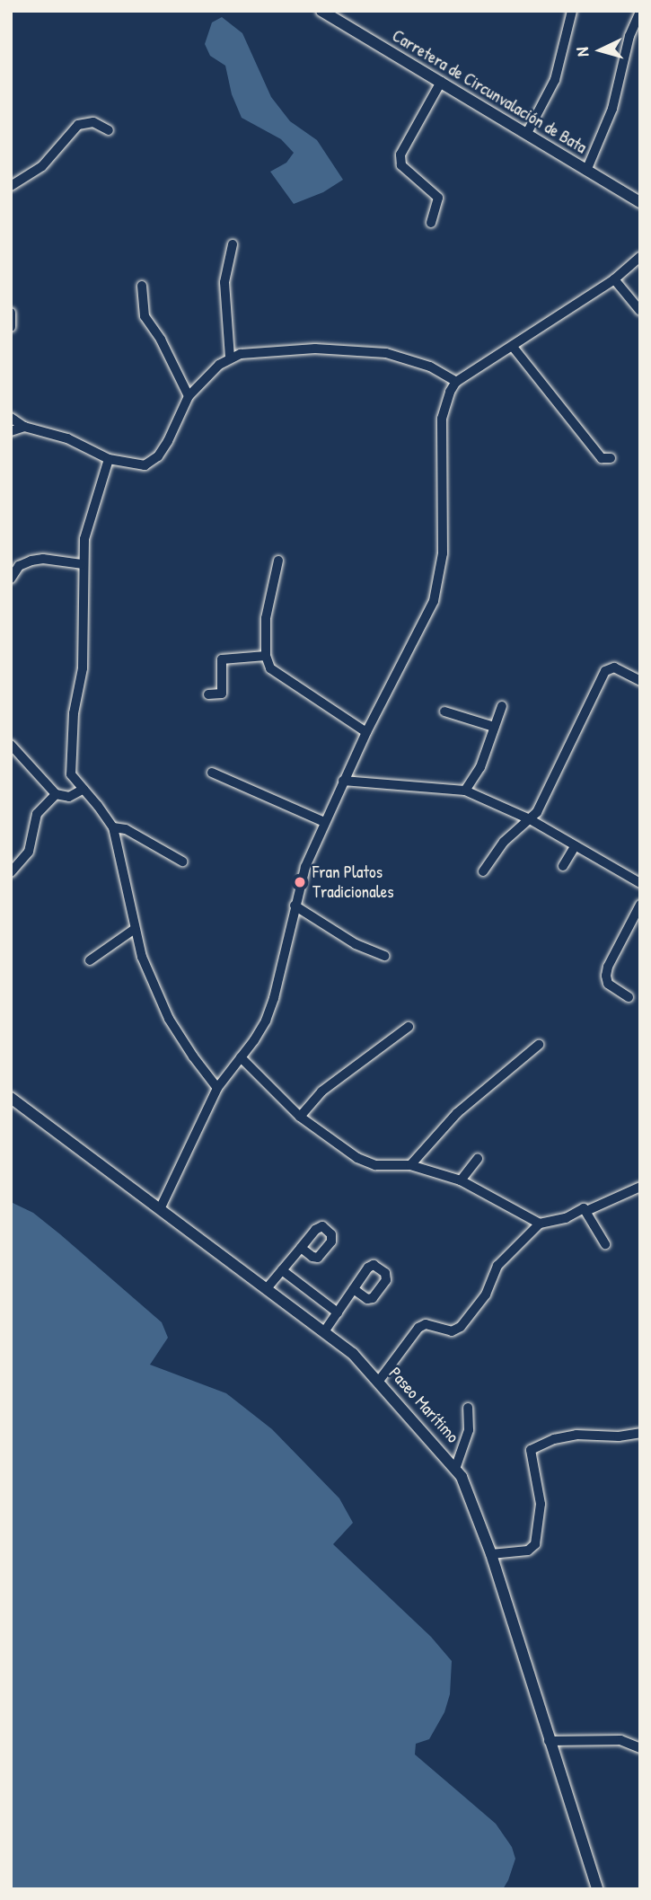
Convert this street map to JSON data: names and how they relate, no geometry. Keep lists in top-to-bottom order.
{
  "streets": {
    "main road": ["Carretera de Circunvalación de Bata", "Paseo Marítimo"]
  },
  "places": ["Fran Platos Tradicionales"],
  "north": "left"
}
